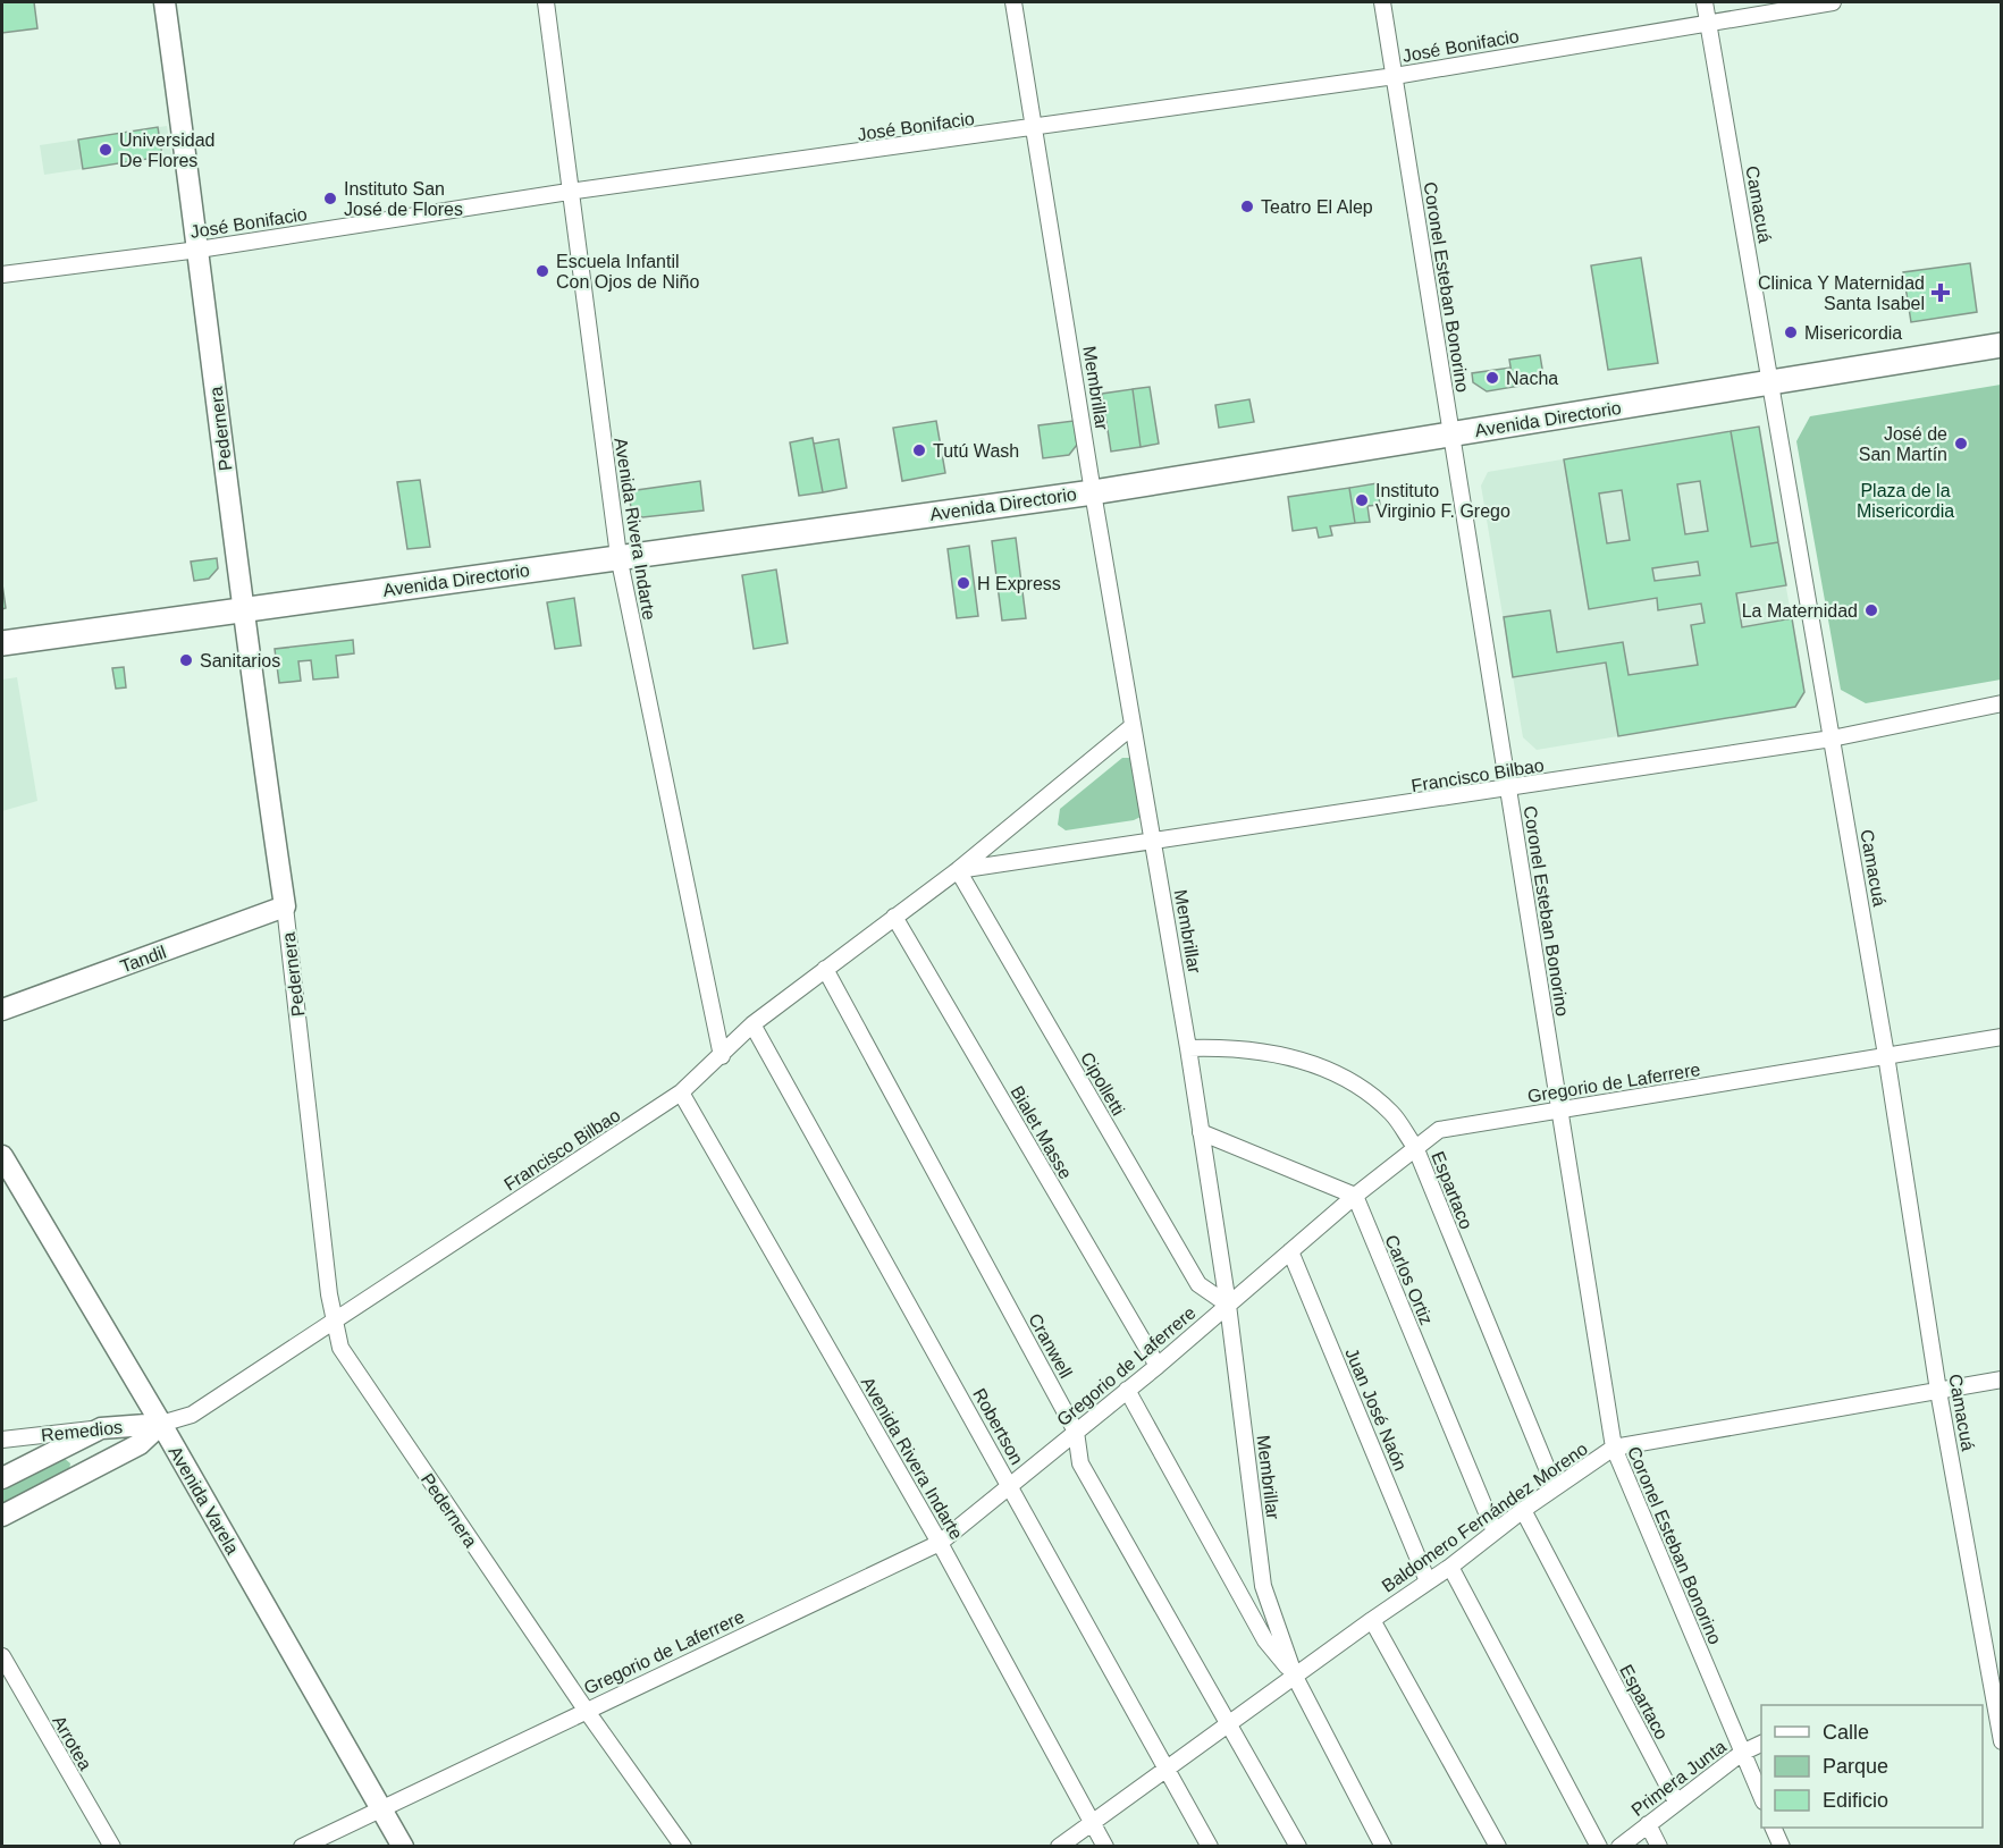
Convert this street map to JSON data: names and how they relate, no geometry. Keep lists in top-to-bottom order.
{
  "streets": {
    "main road": ["Avenida Directorio"],
    "street": [
      "José Bonifacio",
      "Camacuá",
      "Coronel Esteban Bonorino",
      "Membrillar",
      "Pedernera",
      "Avenida Rivera Indarte",
      "Francisco Bilbao",
      "Tandil",
      "Gregorio de Laferrere",
      "Cipolletti",
      "Bialet Masse",
      "Espartaco",
      "Carlos Ortiz",
      "Cranwell",
      "Juan José Naón",
      "Robertson",
      "Remedios",
      "Avenida Varela",
      "Baldomero Fernández Moreno",
      "Arrotea",
      "Primera Junta"
    ]
  },
  "crossings": [
    ["José Bonifacio", "Camacuá"],
    ["José Bonifacio", "Coronel Esteban Bonorino"],
    ["José Bonifacio", "Membrillar"],
    ["José Bonifacio", "Pedernera"],
    ["José Bonifacio", "Avenida Rivera Indarte"],
    ["Camacuá", "Avenida Directorio"],
    ["Camacuá", "Francisco Bilbao"],
    ["Camacuá", "Gregorio de Laferrere"],
    ["Camacuá", "Baldomero Fernández Moreno"],
    ["Coronel Esteban Bonorino", "Avenida Directorio"],
    ["Coronel Esteban Bonorino", "Francisco Bilbao"],
    ["Coronel Esteban Bonorino", "Gregorio de Laferrere"],
    ["Coronel Esteban Bonorino", "Baldomero Fernández Moreno"],
    ["Coronel Esteban Bonorino", "Primera Junta"],
    ["Membrillar", "Avenida Directorio"],
    ["Membrillar", "Francisco Bilbao"],
    ["Membrillar", "Gregorio de Laferrere"],
    ["Membrillar", "Cipolletti"],
    ["Membrillar", "Espartaco"],
    ["Membrillar", "Baldomero Fernández Moreno"],
    ["Avenida Directorio", "Pedernera"],
    ["Avenida Directorio", "Avenida Rivera Indarte"],
    ["Pedernera", "Francisco Bilbao"],
    ["Pedernera", "Tandil"],
    ["Pedernera", "Gregorio de Laferrere"],
    ["Avenida Rivera Indarte", "Francisco Bilbao"],
    ["Avenida Rivera Indarte", "Gregorio de Laferrere"],
    ["Avenida Rivera Indarte", "Baldomero Fernández Moreno"],
    ["Francisco Bilbao", "Cipolletti"],
    ["Francisco Bilbao", "Bialet Masse"],
    ["Francisco Bilbao", "Cranwell"],
    ["Francisco Bilbao", "Robertson"],
    ["Francisco Bilbao", "Remedios"],
    ["Francisco Bilbao", "Avenida Varela"],
    ["Gregorio de Laferrere", "Cipolletti"],
    ["Gregorio de Laferrere", "Bialet Masse"],
    ["Gregorio de Laferrere", "Espartaco"],
    ["Gregorio de Laferrere", "Carlos Ortiz"],
    ["Gregorio de Laferrere", "Cranwell"],
    ["Gregorio de Laferrere", "Juan José Naón"],
    ["Gregorio de Laferrere", "Robertson"],
    ["Gregorio de Laferrere", "Avenida Varela"],
    ["Espartaco", "Baldomero Fernández Moreno"],
    ["Espartaco", "Primera Junta"],
    ["Carlos Ortiz", "Baldomero Fernández Moreno"],
    ["Cranwell", "Baldomero Fernández Moreno"],
    ["Juan José Naón", "Baldomero Fernández Moreno"],
    ["Robertson", "Baldomero Fernández Moreno"],
    ["Remedios", "Avenida Varela"]
  ],
  "parks": ["Plaza de la Misericordia"],
  "places": {
    "other": [
      "Universidad De Flores",
      "Instituto San José de Flores",
      "Teatro El Alep",
      "Escuela Infantil Con Ojos de Niño",
      "Misericordia",
      "Nacha",
      "José de San Martín",
      "Tutú Wash",
      "Instituto Virginio F. Grego",
      "H Express",
      "La Maternidad",
      "Sanitarios"
    ],
    "health": ["Clinica Y Maternidad Santa Isabel"]
  },
  "legend": ["Calle", "Parque", "Edificio"]
}
